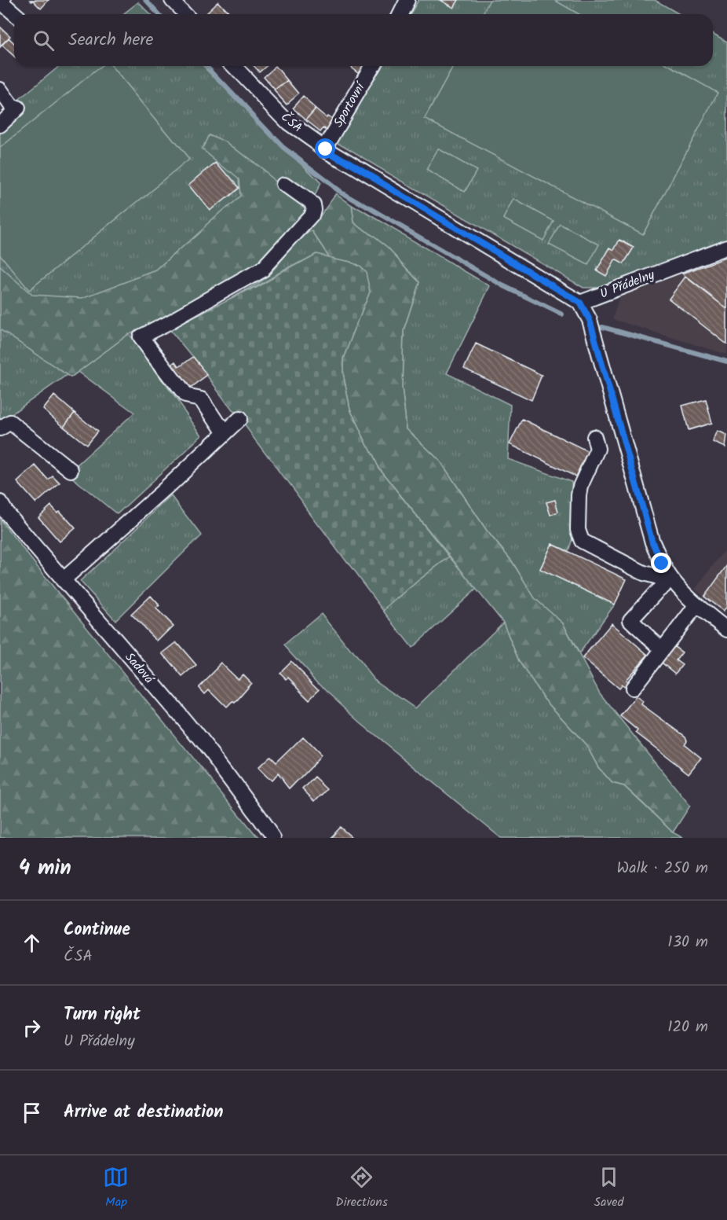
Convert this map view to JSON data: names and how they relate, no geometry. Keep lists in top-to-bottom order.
{
  "streets": {
    "street": [
      "Sportovní",
      "ČSA",
      "U Přádelny",
      "Sadová"
    ]
  },
  "crossings": [
    ["Sportovní", "ČSA"],
    ["ČSA", "U Přádelny"]
  ],
  "page": {
    "search": "Search here",
    "heading": ["4 min", "Walk · 250 m"],
    "list": [
      ["Continue", "ČSA", "130 m"],
      ["Turn right", "U Přádelny", "120 m"],
      "Arrive at destination"
    ],
    "nav": ["Map", "Directions", "Saved"]
  }
}
